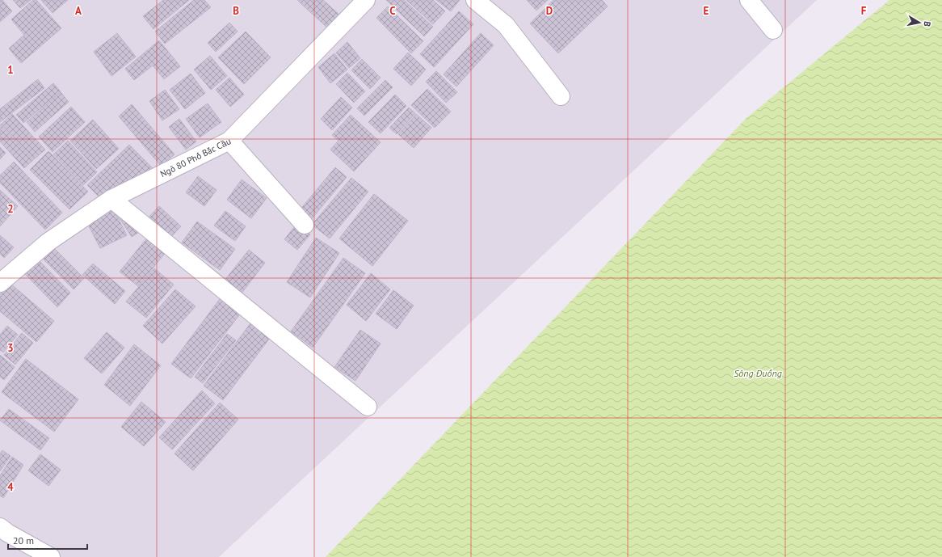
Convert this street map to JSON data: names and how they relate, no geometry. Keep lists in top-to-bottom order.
{
  "streets": {
    "street": ["Ngõ 80 Phố Bắc Cầu"]
  },
  "water": ["Sông Đuống"],
  "scale_bar": "20 m",
  "north": "right",
  "grid": {
    "columns": [
      "A",
      "B",
      "C",
      "D",
      "E",
      "F"
    ],
    "rows": [
      "1",
      "2",
      "3",
      "4"
    ]
  }
}
